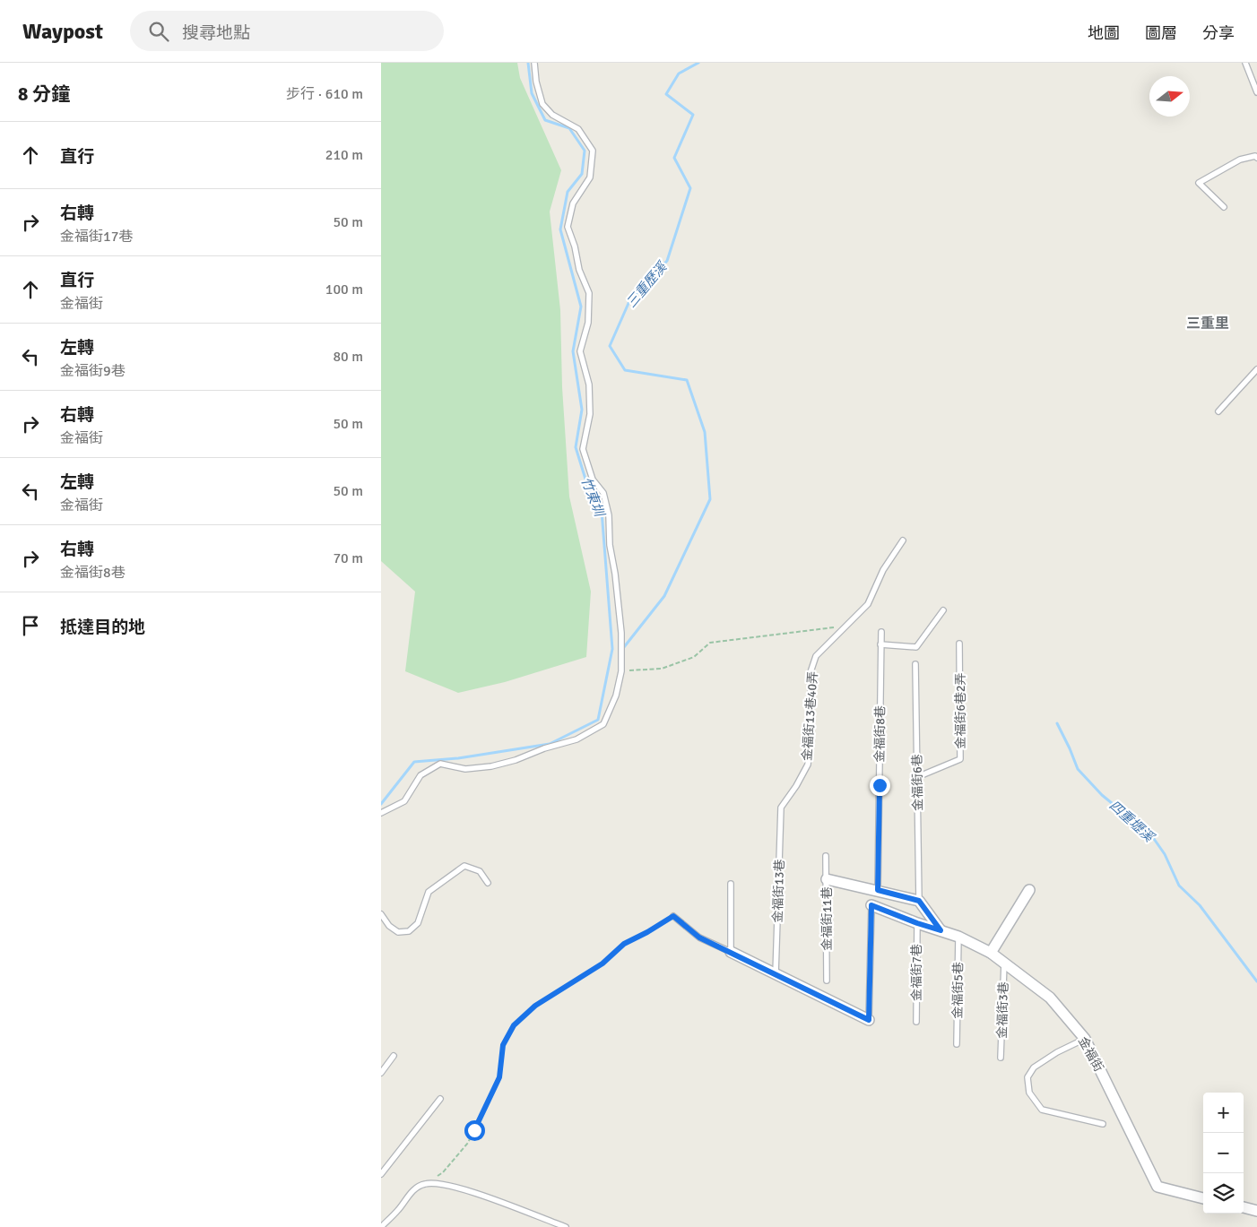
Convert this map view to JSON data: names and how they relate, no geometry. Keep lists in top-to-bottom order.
{
  "streets": {
    "street": ["金福街"],
    "lane": [
      "金福街6巷2弄",
      "金福街13巷40弄",
      "金福街8巷",
      "金福街6巷",
      "金福街13巷",
      "金福街11巷",
      "金福街7巷",
      "金福街5巷",
      "金福街3巷"
    ]
  },
  "crossings": [
    ["金福街6巷2弄", "金福街6巷"],
    ["金福街13巷40弄", "金福街13巷"],
    ["金福街7巷", "金福街"],
    ["金福街5巷", "金福街"],
    ["金福街3巷", "金福街"]
  ],
  "districts": ["三重里"],
  "water": ["三重歷溪", "竹東圳", "四重壢溪"],
  "north": "right",
  "page": {
    "header": "Waypost",
    "search": "搜尋地點",
    "nav": ["地圖", "圖層", "分享"],
    "heading": ["8 分鐘", "步行 · 610 m"],
    "list": [
      ["直行", "210 m"],
      ["右轉", "金福街17巷", "50 m"],
      ["直行", "金福街", "100 m"],
      ["左轉", "金福街9巷", "80 m"],
      ["右轉", "金福街", "50 m"],
      ["左轉", "金福街", "50 m"],
      ["右轉", "金福街8巷", "70 m"],
      "抵達目的地"
    ],
    "map_buttons": ["+", "−"]
  }
}
